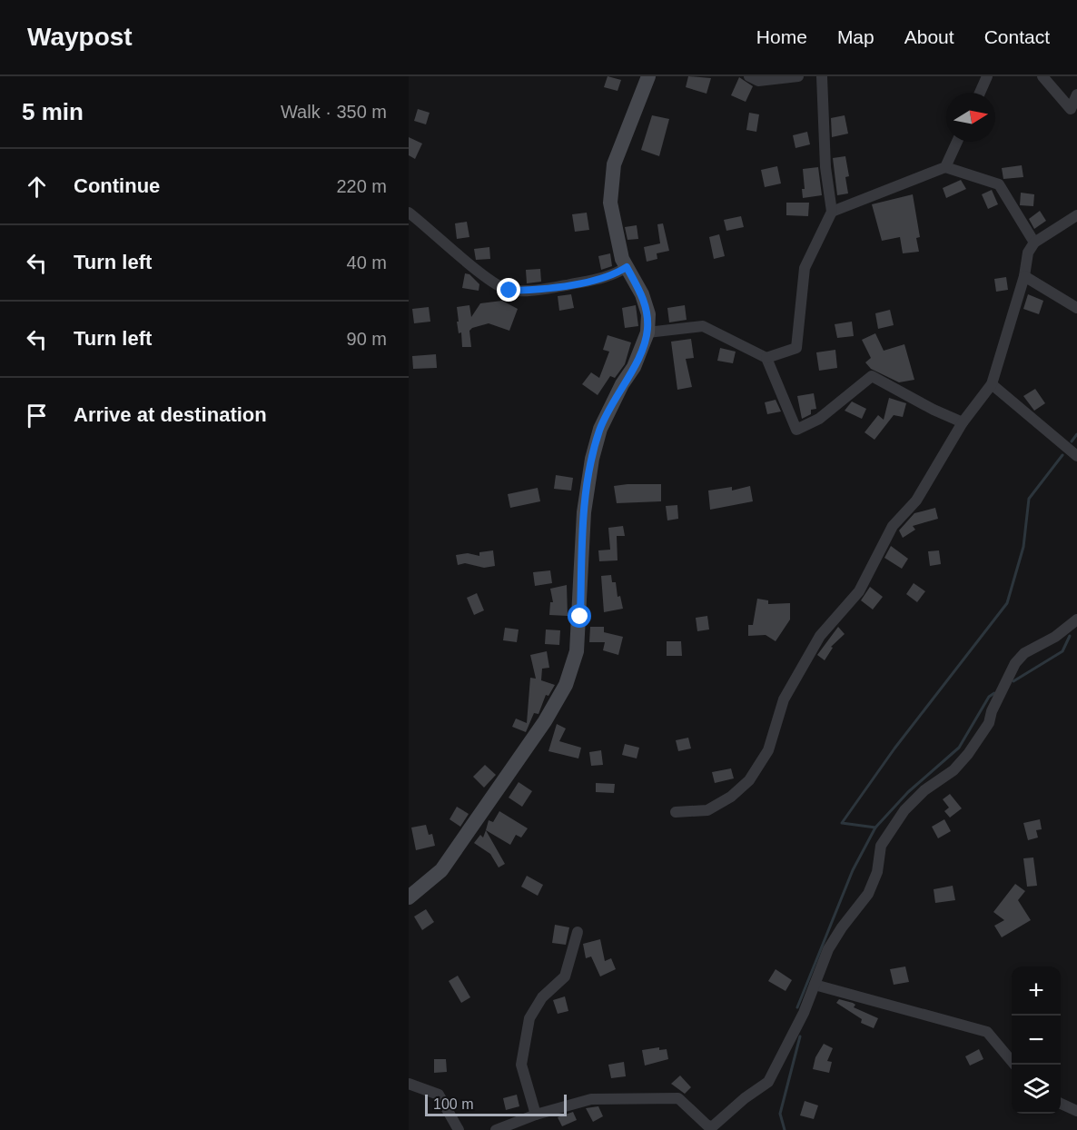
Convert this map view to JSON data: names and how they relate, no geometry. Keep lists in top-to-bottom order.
{
  "scale_bar": "100 m",
  "north": "right",
  "page": {
    "header": "Waypost",
    "nav": [
      "Home",
      "Map",
      "About",
      "Contact"
    ],
    "heading": ["5 min", "Walk · 350 m"],
    "list": [
      ["Continue", "220 m"],
      ["Turn left", "40 m"],
      ["Turn left", "90 m"],
      "Arrive at destination"
    ],
    "map_buttons": ["+", "−"],
    "scale": "100 m"
  }
}
